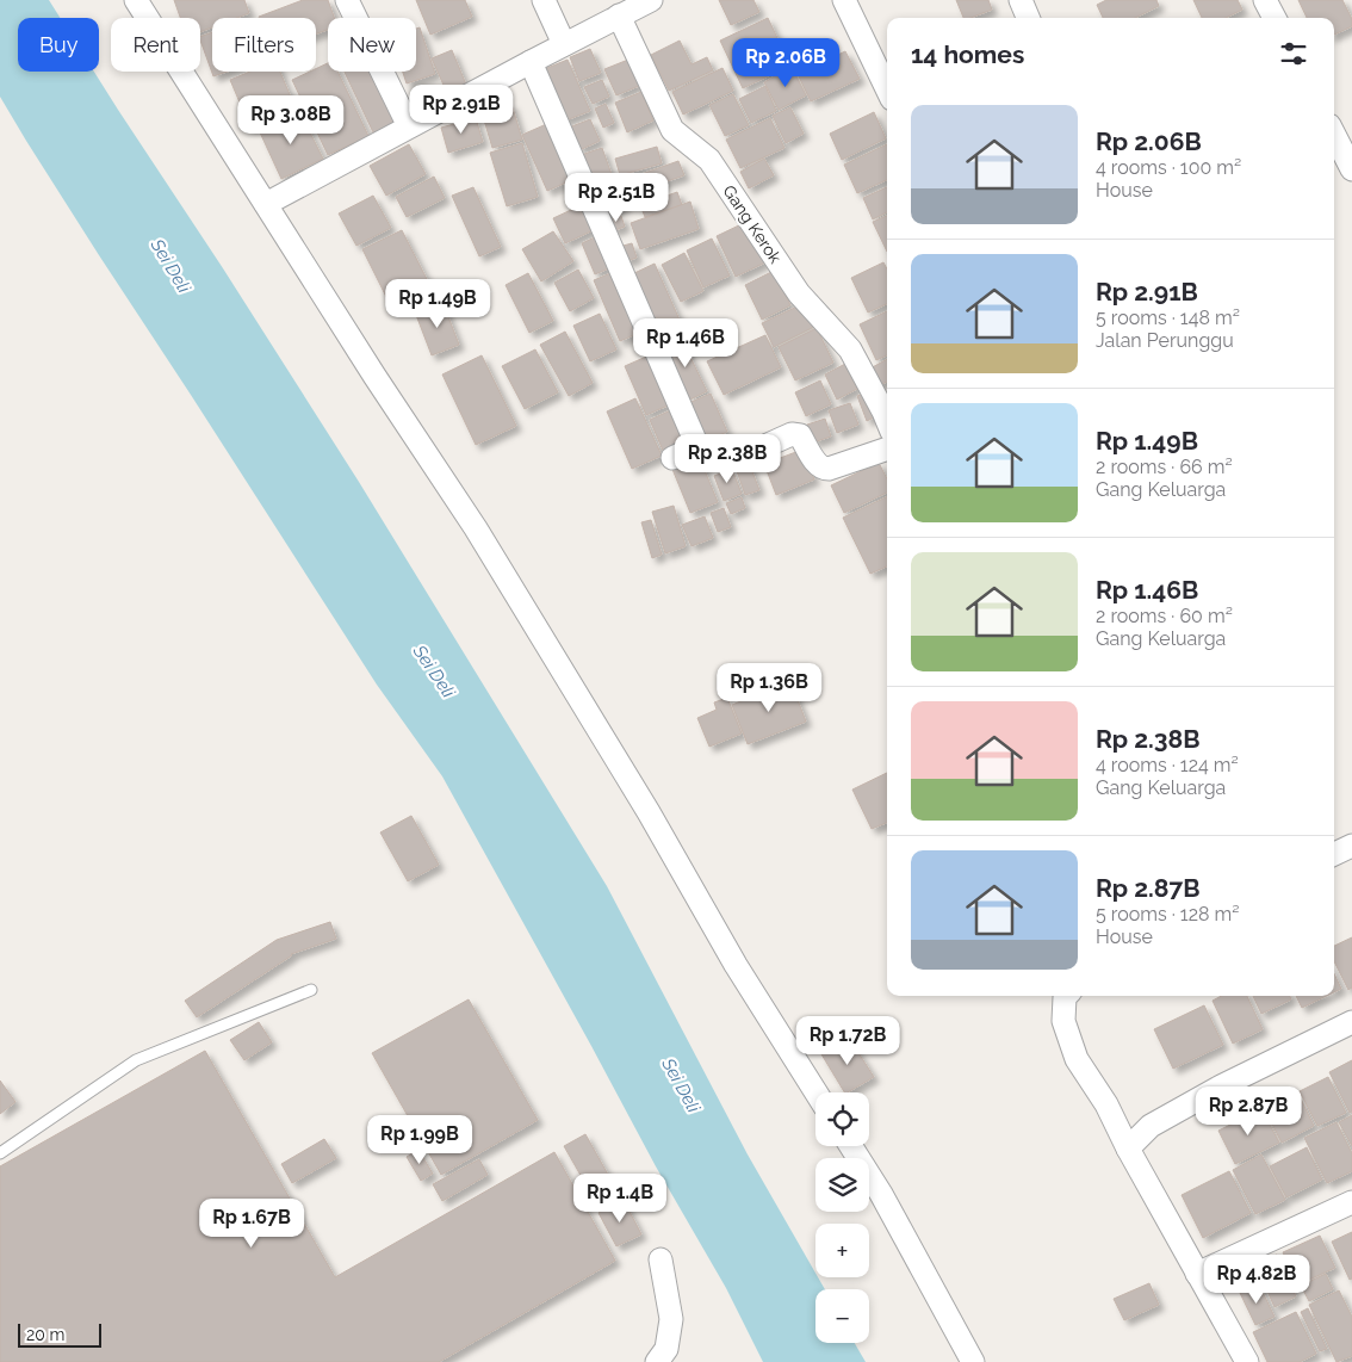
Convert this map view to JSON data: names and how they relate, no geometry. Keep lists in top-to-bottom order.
{
  "streets": {
    "street": ["Gang Kerok"]
  },
  "water": ["Sei Deli"],
  "scale_bar": "20 m",
  "page": {
    "chip": [
      "Buy",
      "Rent",
      "Filters",
      "New"
    ],
    "heading": "14 homes",
    "price": [
      "Rp 2.06B",
      "Rp 2.91B",
      "Rp 3.08B",
      "Rp 2.51B",
      "Rp 1.49B",
      "Rp 1.46B",
      "Rp 2.38B",
      "Rp 1.36B",
      "Rp 1.72B",
      "Rp 2.87B",
      "Rp 1.99B",
      "Rp 1.4B",
      "Rp 1.67B",
      "Rp 4.82B"
    ],
    "list": [
      {
        "name": "Rp 2.06B",
        "note": "4 rooms · 100 m² · House"
      },
      {
        "name": "Rp 2.91B",
        "note": "5 rooms · 148 m² · Jalan Perunggu"
      },
      {
        "name": "Rp 1.49B",
        "note": "2 rooms · 66 m² · Gang Keluarga"
      },
      {
        "name": "Rp 1.46B",
        "note": "2 rooms · 60 m² · Gang Keluarga"
      },
      {
        "name": "Rp 2.38B",
        "note": "4 rooms · 124 m² · Gang Keluarga"
      },
      {
        "name": "Rp 2.87B",
        "note": "5 rooms · 128 m² · House"
      }
    ],
    "map_buttons": ["+", "−"],
    "scale": "20 m"
  }
}
